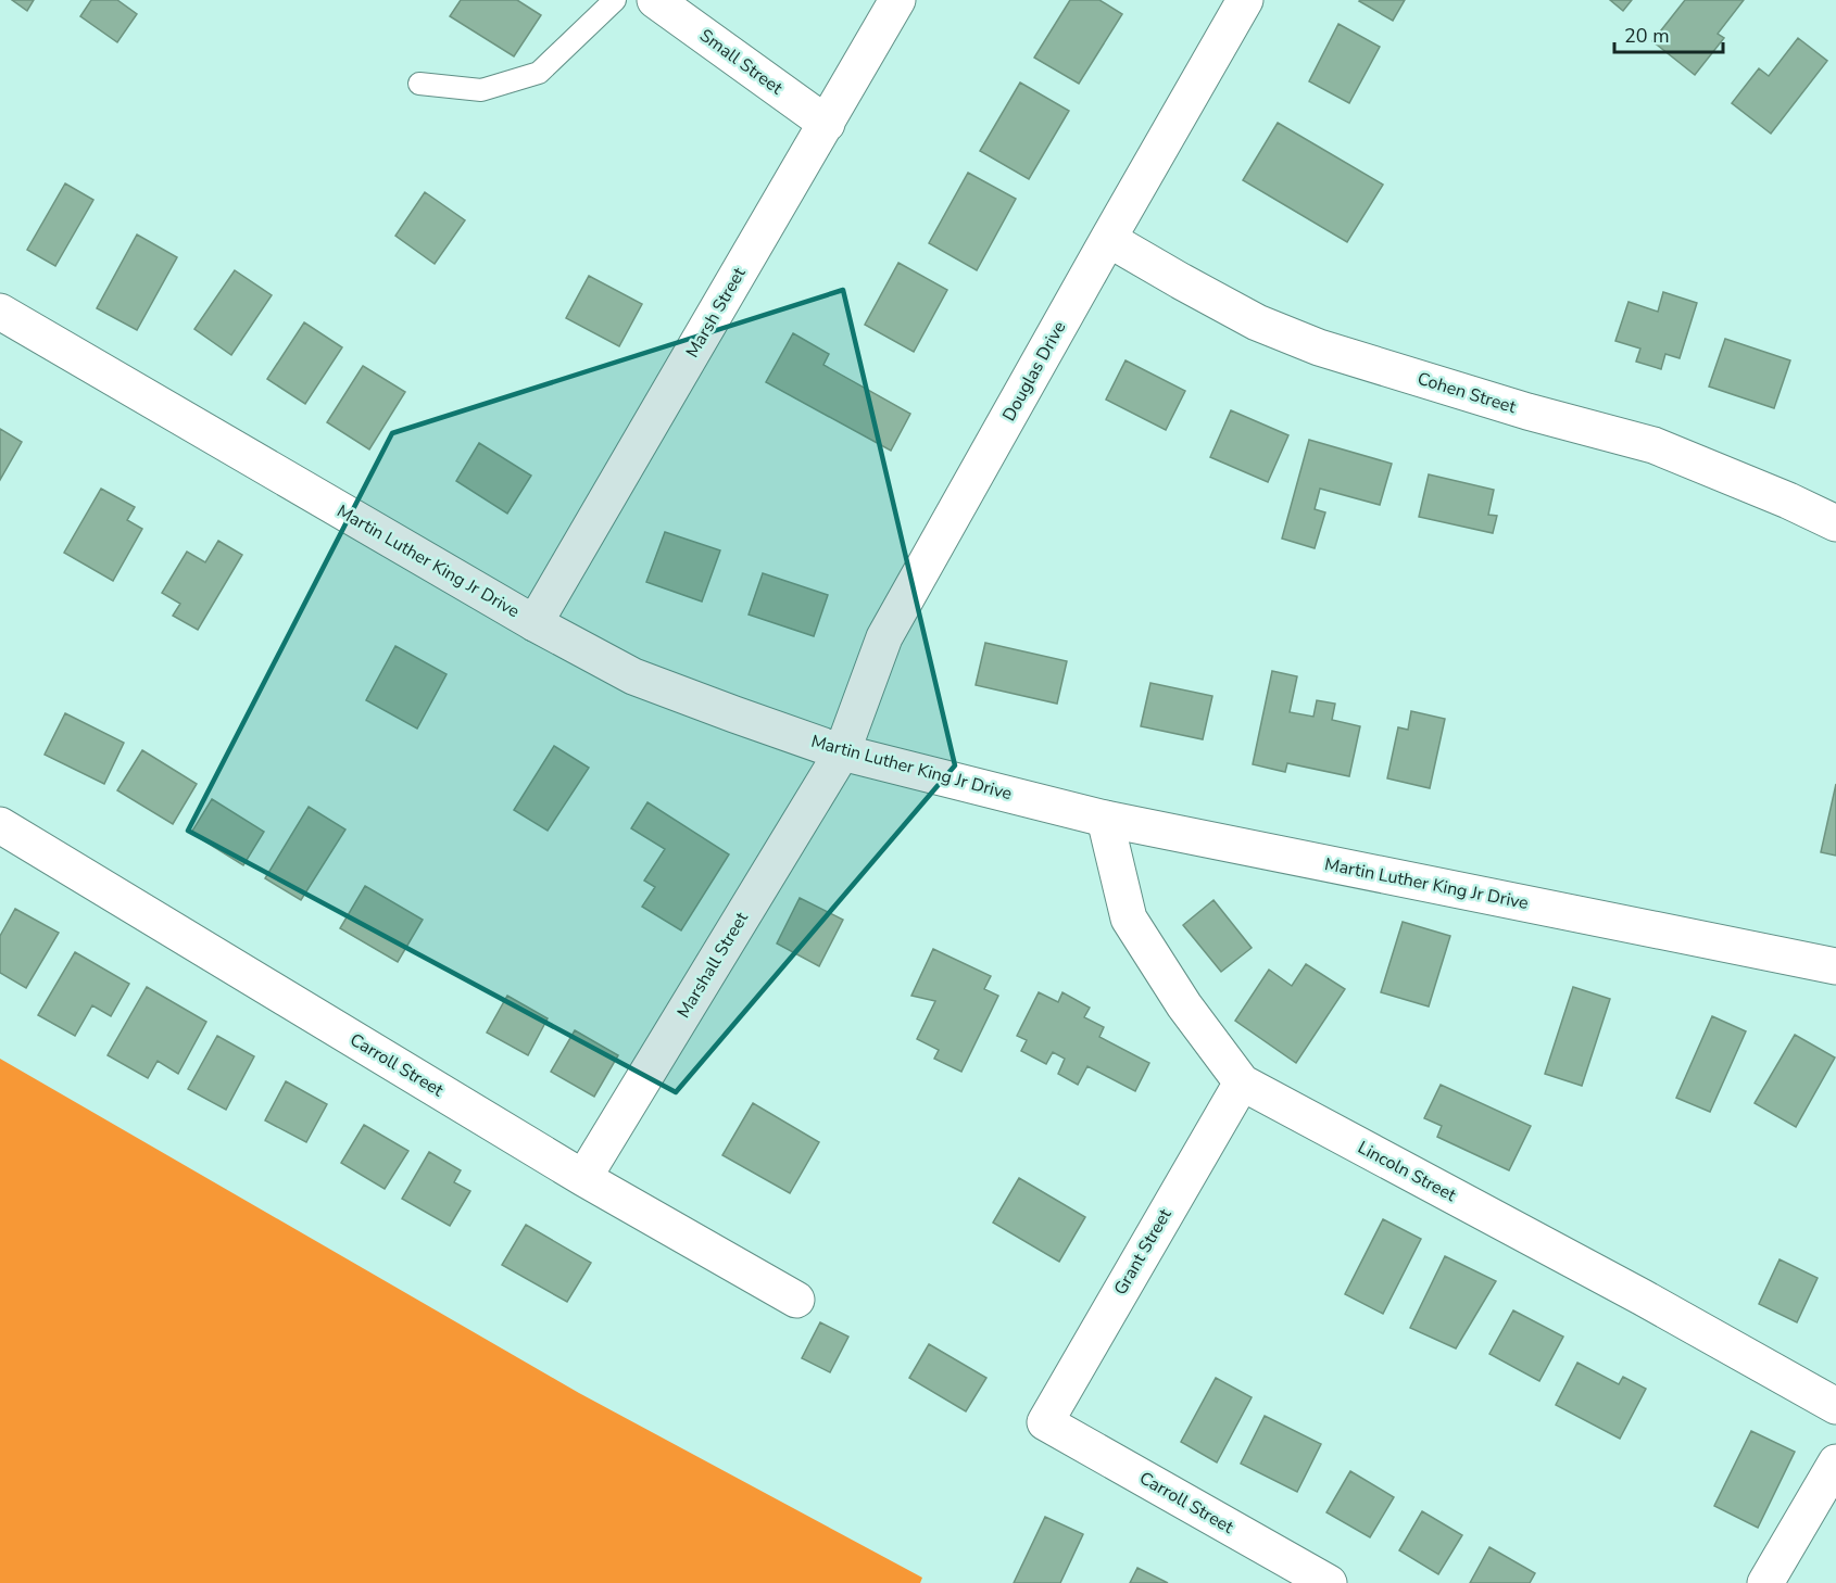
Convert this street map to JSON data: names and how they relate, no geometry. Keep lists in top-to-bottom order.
{
  "streets": {
    "street": [
      "Small Street",
      "Marsh Street",
      "Douglas Drive",
      "Cohen Street",
      "Martin Luther King Jr Drive",
      "Marshall Street",
      "Carroll Street",
      "Lincoln Street",
      "Grant Street"
    ]
  },
  "crossings": [
    ["Small Street", "Marsh Street"],
    ["Marsh Street", "Martin Luther King Jr Drive"],
    ["Douglas Drive", "Cohen Street"],
    ["Douglas Drive", "Martin Luther King Jr Drive"],
    ["Douglas Drive", "Marshall Street"],
    ["Martin Luther King Jr Drive", "Marshall Street"],
    ["Martin Luther King Jr Drive", "Lincoln Street"],
    ["Marshall Street", "Carroll Street"],
    ["Carroll Street", "Grant Street"],
    ["Lincoln Street", "Grant Street"]
  ],
  "scale_bar": "20 m"
}
